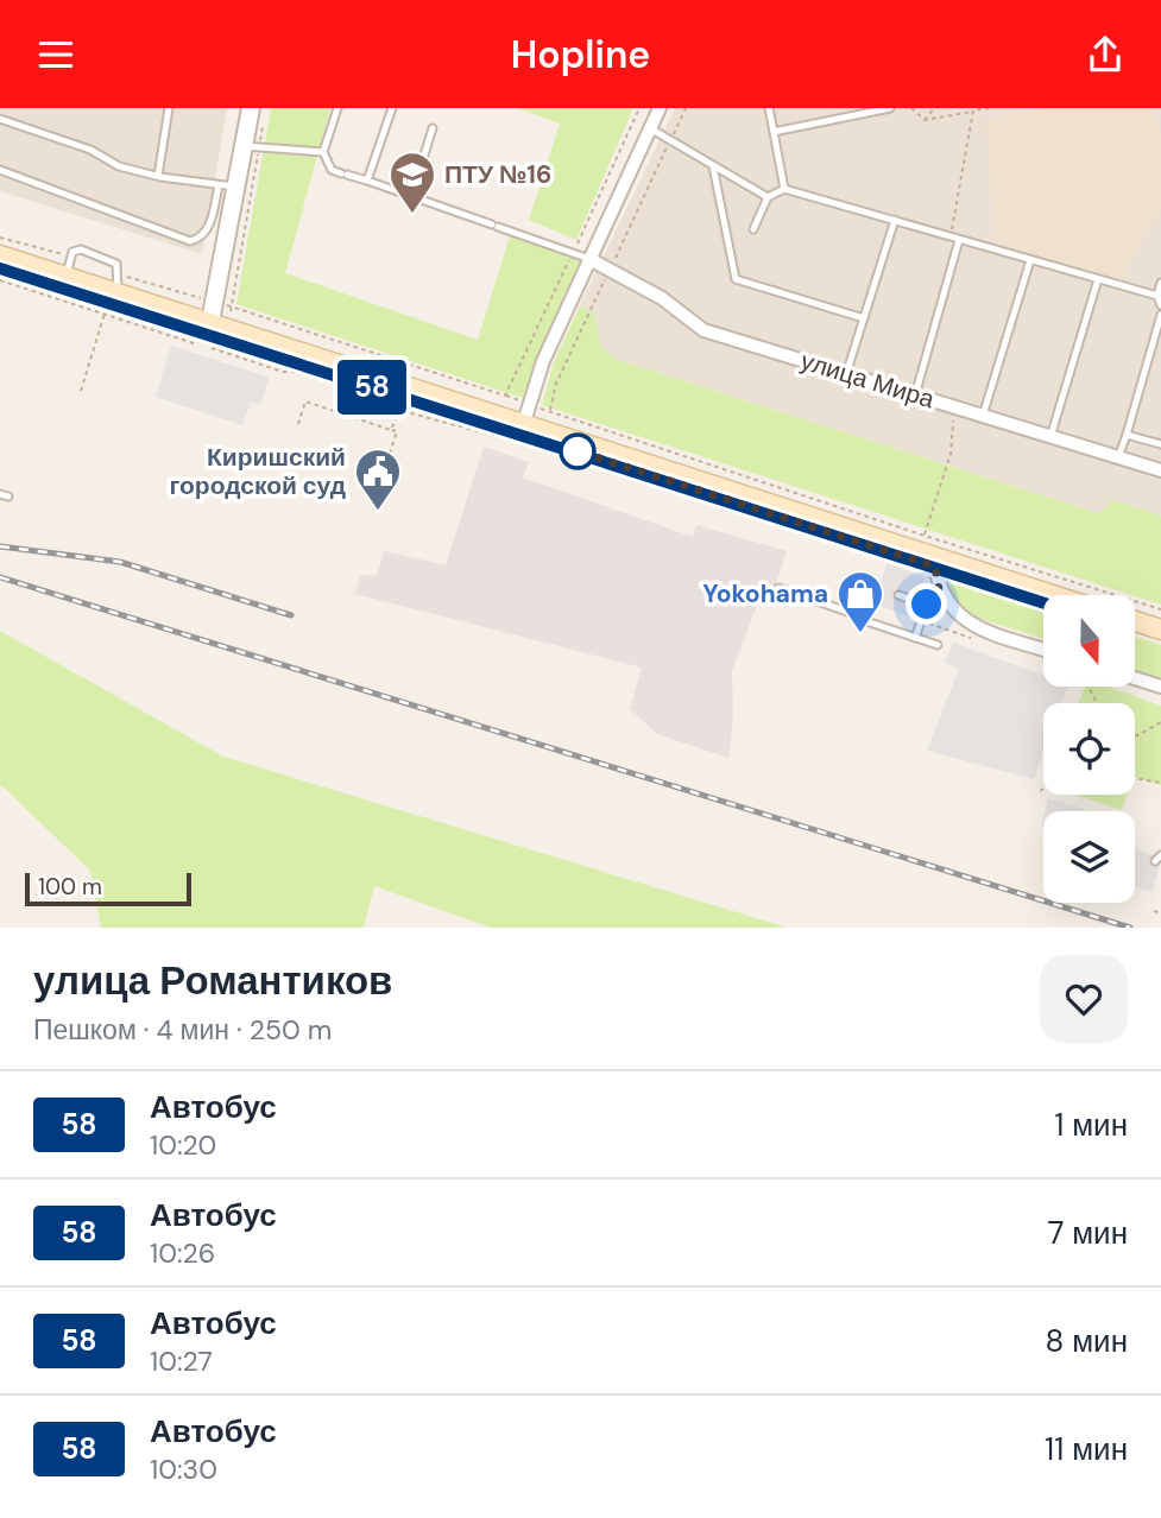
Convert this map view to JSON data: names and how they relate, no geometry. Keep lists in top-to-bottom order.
{
  "streets": {
    "street": ["улица Мира"]
  },
  "places": {
    "school or university": ["ПТУ №16"],
    "public building": ["Киришский городской суд"],
    "shop": ["Yokohama"]
  },
  "lines": ["bus line 58"],
  "scale_bar": "100 m",
  "north": "bottom",
  "page": {
    "header": "Hopline",
    "on_map": "58",
    "scale": "100 m",
    "heading": ["улица Романтиков", "Пешком · 4 мин · 250 m"],
    "list": [
      {
        "mark": "58",
        "name": "Автобус",
        "note": "10:20",
        "value": "1 мин"
      },
      {
        "mark": "58",
        "name": "Автобус",
        "note": "10:26",
        "value": "7 мин"
      },
      {
        "mark": "58",
        "name": "Автобус",
        "note": "10:27",
        "value": "8 мин"
      },
      {
        "mark": "58",
        "name": "Автобус",
        "note": "10:30",
        "value": "11 мин"
      }
    ]
  }
}
